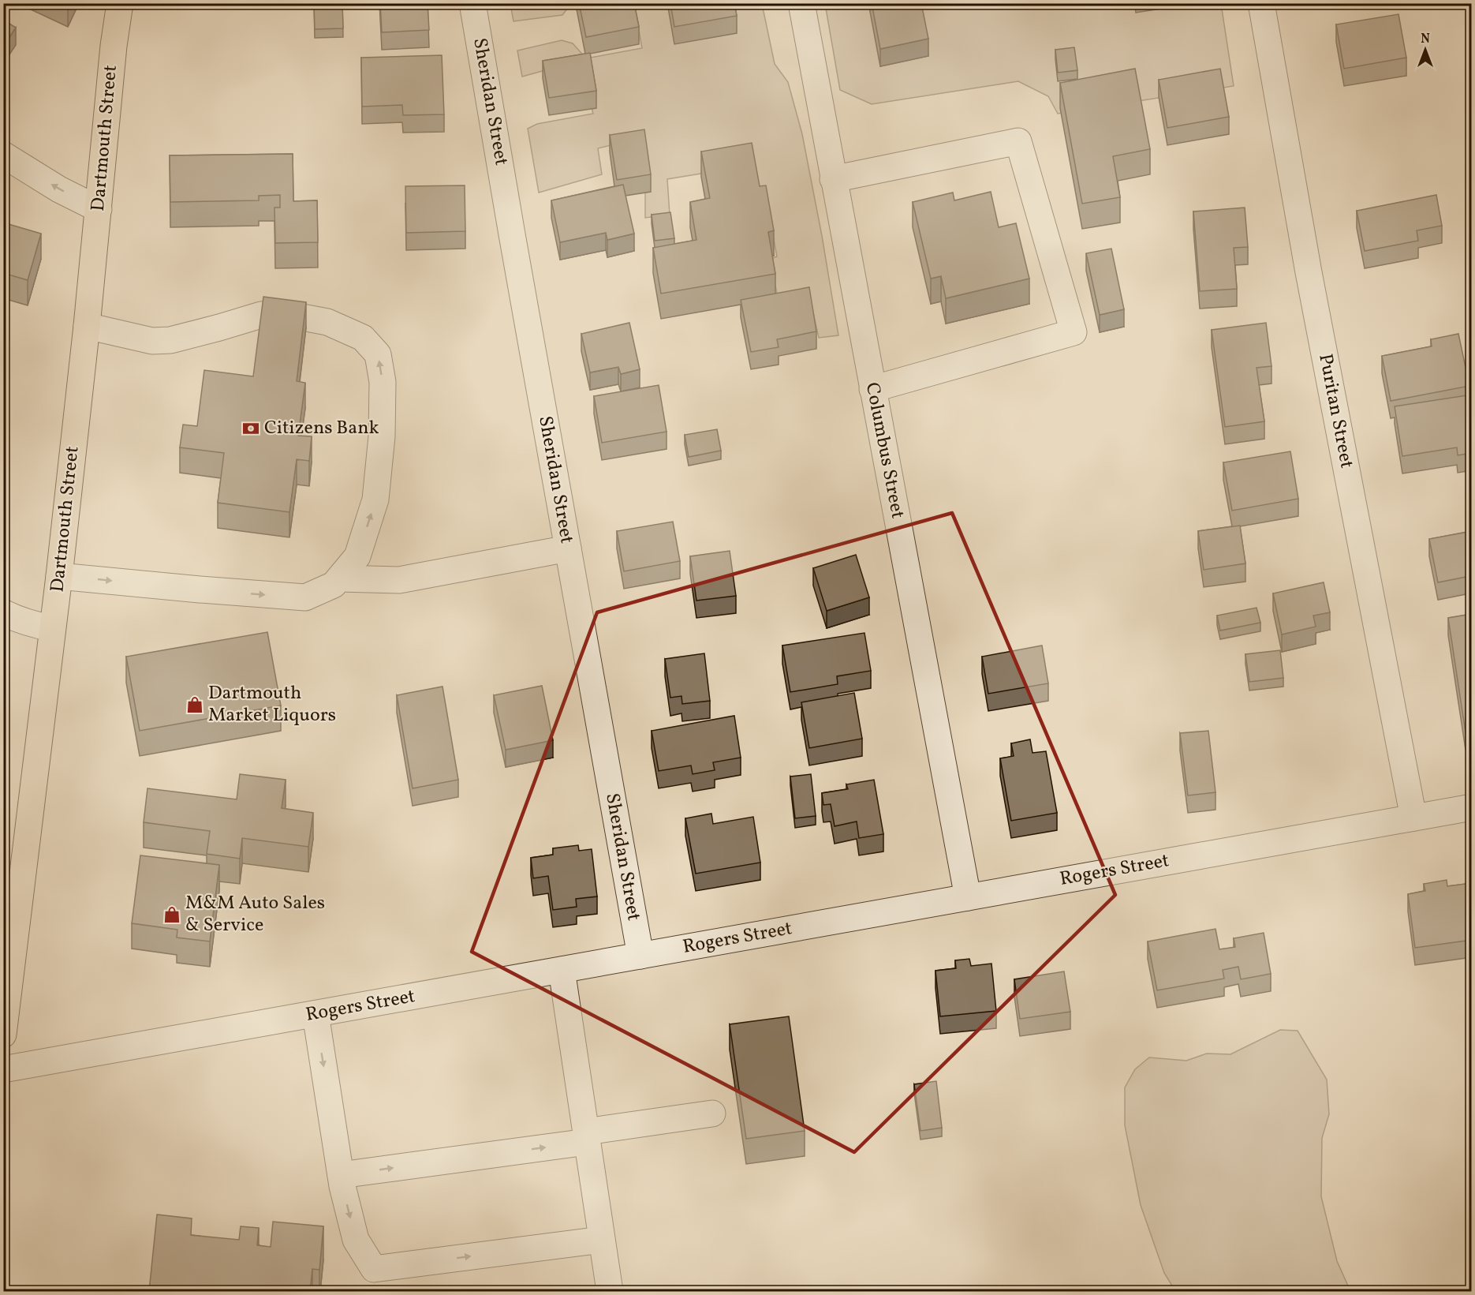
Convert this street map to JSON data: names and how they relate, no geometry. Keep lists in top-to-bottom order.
{
  "streets": {
    "main road": ["Dartmouth Street"],
    "street": [
      "Sheridan Street",
      "Puritan Street",
      "Columbus Street",
      "Rogers Street"
    ]
  },
  "crossings": [
    ["Sheridan Street", "Rogers Street"],
    ["Puritan Street", "Rogers Street"],
    ["Columbus Street", "Rogers Street"]
  ],
  "places": {
    "bank": ["Citizens Bank"],
    "shop": ["Dartmouth Market Liquors", "M&M Auto Sales & Service"]
  },
  "north": "top"
}
